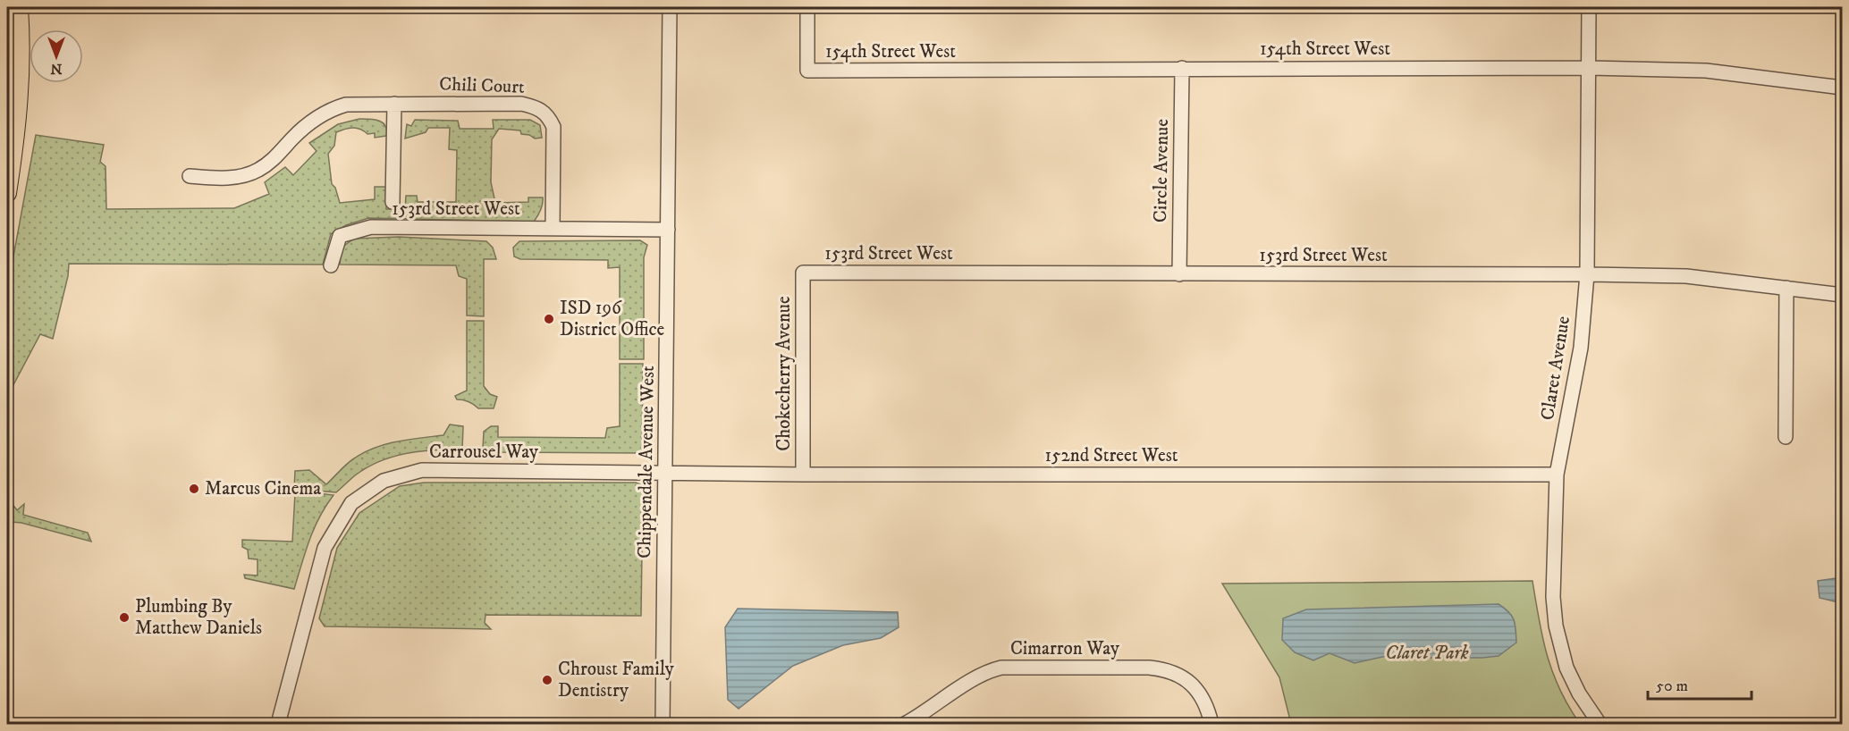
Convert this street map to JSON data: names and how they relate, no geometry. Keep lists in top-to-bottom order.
{
  "streets": {
    "street": [
      "154th Street West",
      "Chili Court",
      "Circle Avenue",
      "153rd Street West",
      "Claret Avenue",
      "Chokecherry Avenue",
      "Carrousel Way",
      "152nd Street West",
      "Chippendale Avenue West",
      "Cimarron Way"
    ]
  },
  "crossings": [
    ["154th Street West", "Circle Avenue"],
    ["154th Street West", "Claret Avenue"],
    ["Chili Court", "153rd Street West"],
    ["Circle Avenue", "153rd Street West"],
    ["153rd Street West", "Claret Avenue"],
    ["153rd Street West", "Chokecherry Avenue"],
    ["153rd Street West", "Chippendale Avenue West"],
    ["Claret Avenue", "152nd Street West"],
    ["Chokecherry Avenue", "152nd Street West"],
    ["Carrousel Way", "152nd Street West"],
    ["Carrousel Way", "Chippendale Avenue West"],
    ["152nd Street West", "Chippendale Avenue West"]
  ],
  "parks": ["Claret Park"],
  "places": [
    "ISD 196 District Office",
    "Marcus Cinema",
    "Plumbing By Matthew Daniels",
    "Chroust Family Dentistry"
  ],
  "scale_bar": "50 m",
  "north": "bottom"
}
